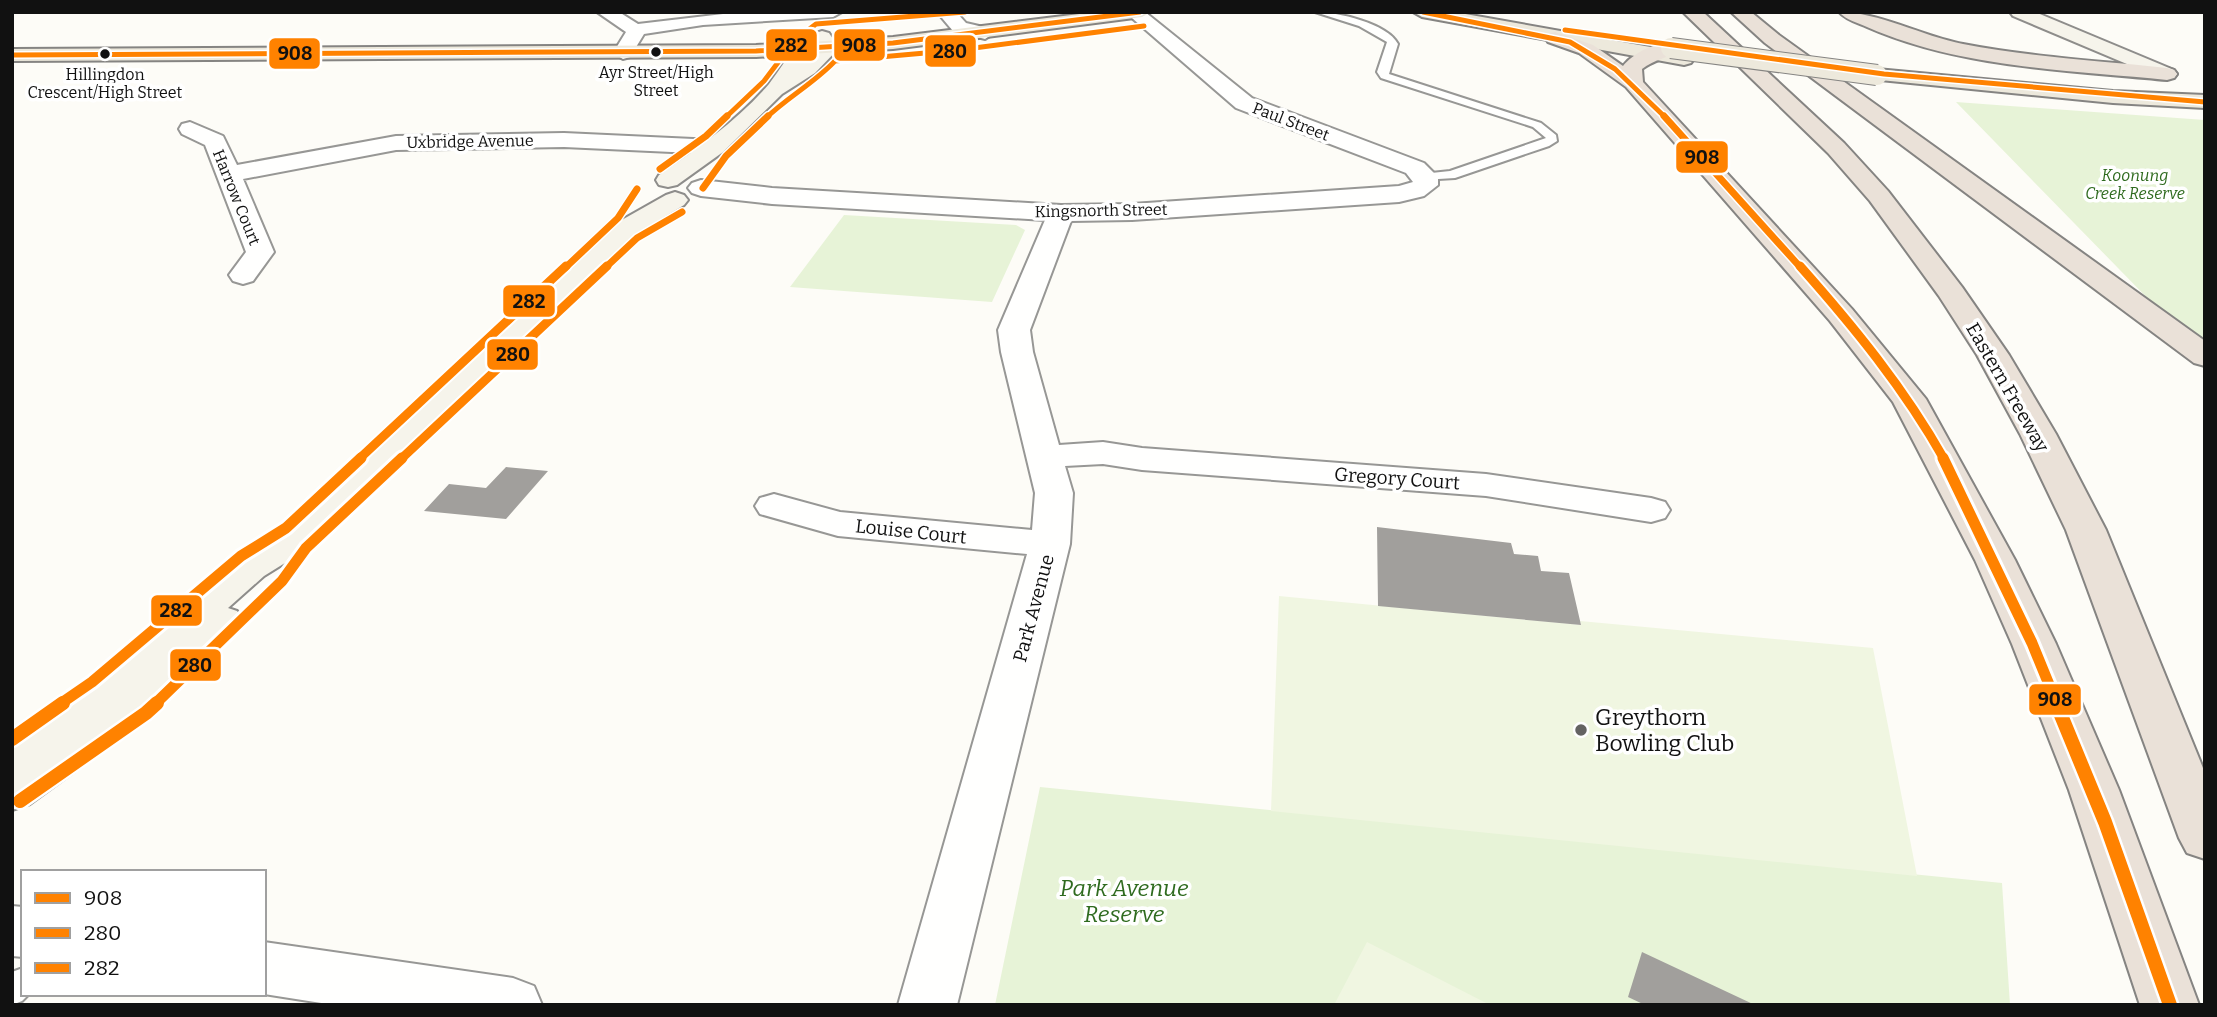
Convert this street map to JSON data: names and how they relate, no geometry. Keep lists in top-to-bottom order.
{
  "streets": {
    "highway": ["Eastern Freeway"],
    "street": [
      "Paul Street",
      "Uxbridge Avenue",
      "Harrow Court",
      "Kingsnorth Street",
      "Gregory Court",
      "Louise Court",
      "Park Avenue"
    ]
  },
  "crossings": [
    ["Paul Street", "Kingsnorth Street"],
    ["Uxbridge Avenue", "Harrow Court"],
    ["Kingsnorth Street", "Park Avenue"],
    ["Gregory Court", "Park Avenue"],
    ["Louise Court", "Park Avenue"]
  ],
  "parks": ["Koonung Creek Reserve", "Park Avenue Reserve"],
  "places": ["Ayr Street/High Street", "Hillingdon Crescent/High Street", "Greythorn Bowling Club"],
  "lines": ["transit line 908", "transit line 282", "transit line 280"],
  "legend": ["908", "280", "282"]
}
